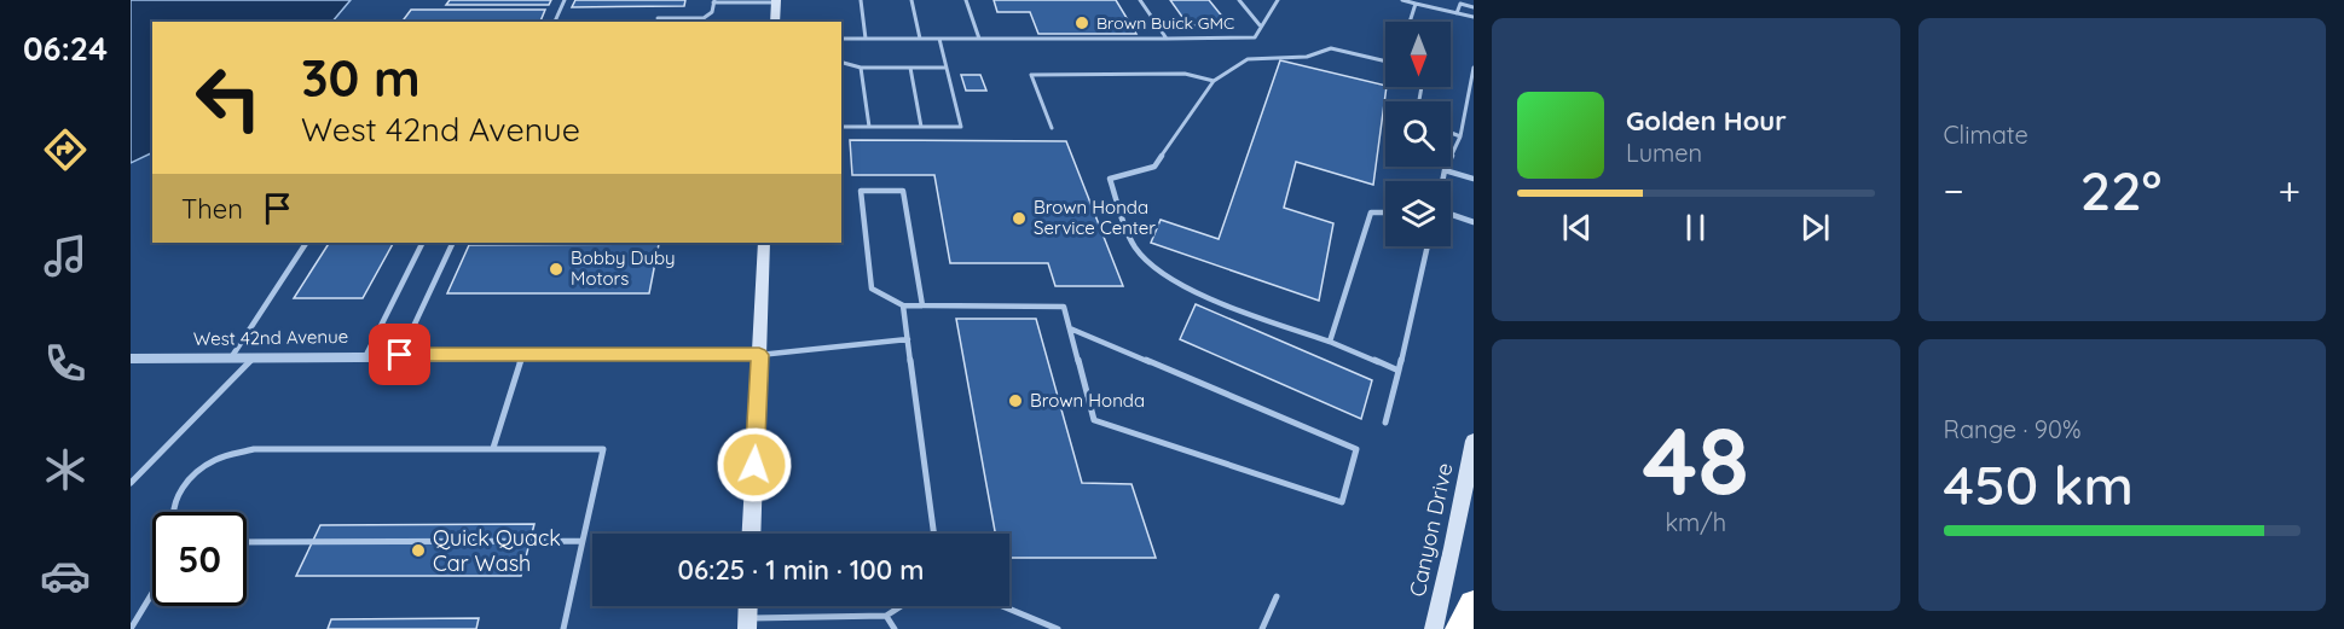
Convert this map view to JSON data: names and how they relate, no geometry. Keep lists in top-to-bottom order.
{
  "streets": {
    "main road": ["Canyon Drive"],
    "street": ["West 42nd Avenue"]
  },
  "places": [
    "Brown Buick GMC",
    "Brown Honda Service Center",
    "Bobby Duby Motors",
    "Brown Honda",
    "Quick Quack Car Wash"
  ],
  "north": "bottom",
  "page": {
    "tabs": "06:24",
    "tile": [
      "Climate",
      ["48", "km/h"],
      ["Range · 90%", "450 km"]
    ],
    "turn": ["30 m", "West 42nd Avenue"],
    "song": ["Golden Hour", "Lumen"],
    "heat": ["−", "22°", "+"],
    "then": "Then",
    "limit": "50",
    "trip": "06:25 · 1 min · 100 m"
  }
}
